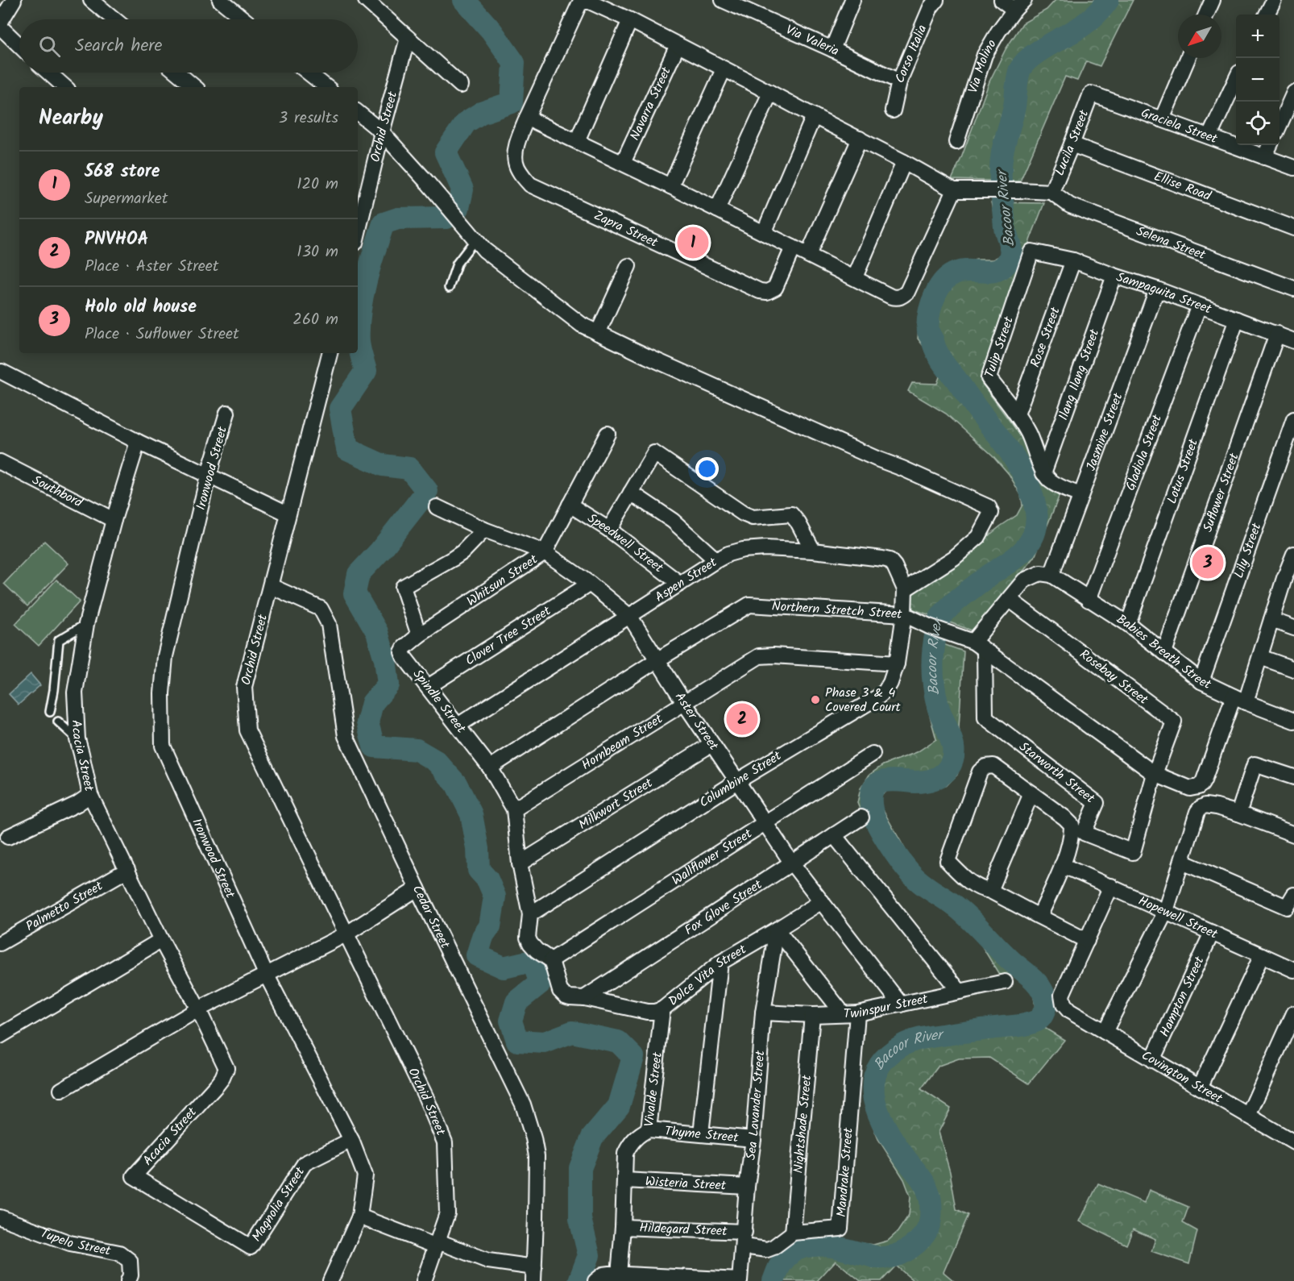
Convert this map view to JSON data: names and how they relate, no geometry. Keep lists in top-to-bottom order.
{
  "streets": {
    "street": [
      "Via Valeria",
      "Corso Italia",
      "Via Molino",
      "Navarra Street",
      "Orchid Street",
      "Graciela Street",
      "Lucila Street",
      "Ellise Road",
      "Zapra Street",
      "Selena Street",
      "Sampaguita Street",
      "Rose Street",
      "Tulip Street",
      "Ilang Ilang Street",
      "Jasmine Street",
      "Gladiola Street",
      "Ironwood Street",
      "Lotus Street",
      "Southbord",
      "Suflower Street",
      "Speedwell Street",
      "Lily Street",
      "Whitsun Street",
      "Aspen Street",
      "Northern Stretch Street",
      "Clover Tree Street",
      "Babies Breath Street",
      "Rosebay Street",
      "Spindle Street",
      "Aster Street",
      "Hornbeam Street",
      "Acacia Street",
      "Starworth Street",
      "Columbine Street",
      "Milkwort Street",
      "Wallflower Street",
      "Palmetto Street",
      "Fox Glove Street",
      "Hopewell Street",
      "Cedar Street",
      "Dolce Vita Street",
      "Hampton Street",
      "Twinspur Street",
      "Covington Street",
      "Vivalde Street",
      "Sea Lavander Street",
      "Nightshade Street",
      "Thyme Street",
      "Mandrake Street",
      "Wisteria Street",
      "Magnolia Street",
      "Hildegard Street",
      "Tupelo Street"
    ]
  },
  "crossings": [
    ["Via Valeria", "Corso Italia"],
    ["Orchid Street", "Cedar Street"],
    ["Graciela Street", "Lucila Street"],
    ["Lucila Street", "Ellise Road"],
    ["Lucila Street", "Selena Street"],
    ["Sampaguita Street", "Rose Street"],
    ["Sampaguita Street", "Tulip Street"],
    ["Sampaguita Street", "Ilang Ilang Street"],
    ["Sampaguita Street", "Jasmine Street"],
    ["Sampaguita Street", "Gladiola Street"],
    ["Sampaguita Street", "Lotus Street"],
    ["Sampaguita Street", "Suflower Street"],
    ["Rose Street", "Tulip Street"],
    ["Tulip Street", "Ilang Ilang Street"],
    ["Jasmine Street", "Babies Breath Street"],
    ["Gladiola Street", "Babies Breath Street"],
    ["Ironwood Street", "Magnolia Street"],
    ["Lotus Street", "Babies Breath Street"],
    ["Southbord", "Acacia Street"],
    ["Suflower Street", "Babies Breath Street"],
    ["Speedwell Street", "Whitsun Street"],
    ["Speedwell Street", "Aspen Street"],
    ["Lily Street", "Babies Breath Street"],
    ["Whitsun Street", "Spindle Street"],
    ["Whitsun Street", "Aster Street"],
    ["Aspen Street", "Northern Stretch Street"],
    ["Aspen Street", "Spindle Street"],
    ["Aspen Street", "Aster Street"],
    ["Aspen Street", "Columbine Street"],
    ["Northern Stretch Street", "Babies Breath Street"],
    ["Northern Stretch Street", "Rosebay Street"],
    ["Northern Stretch Street", "Spindle Street"],
    ["Northern Stretch Street", "Aster Street"],
    ["Northern Stretch Street", "Starworth Street"],
    ["Northern Stretch Street", "Columbine Street"],
    ["Clover Tree Street", "Spindle Street"],
    ["Clover Tree Street", "Aster Street"],
    ["Rosebay Street", "Starworth Street"],
    ["Spindle Street", "Hornbeam Street"],
    ["Spindle Street", "Columbine Street"],
    ["Spindle Street", "Milkwort Street"],
    ["Spindle Street", "Wallflower Street"],
    ["Spindle Street", "Dolce Vita Street"],
    ["Aster Street", "Hornbeam Street"],
    ["Aster Street", "Columbine Street"],
    ["Aster Street", "Milkwort Street"],
    ["Aster Street", "Wallflower Street"],
    ["Aster Street", "Fox Glove Street"],
    ["Aster Street", "Dolce Vita Street"],
    ["Aster Street", "Twinspur Street"],
    ["Hornbeam Street", "Columbine Street"],
    ["Acacia Street", "Palmetto Street"],
    ["Acacia Street", "Magnolia Street"],
    ["Wallflower Street", "Dolce Vita Street"],
    ["Fox Glove Street", "Dolce Vita Street"],
    ["Hopewell Street", "Hampton Street"],
    ["Dolce Vita Street", "Vivalde Street"],
    ["Dolce Vita Street", "Sea Lavander Street"],
    ["Hampton Street", "Covington Street"],
    ["Twinspur Street", "Sea Lavander Street"],
    ["Twinspur Street", "Nightshade Street"],
    ["Twinspur Street", "Mandrake Street"],
    ["Vivalde Street", "Thyme Street"],
    ["Vivalde Street", "Wisteria Street"],
    ["Vivalde Street", "Hildegard Street"],
    ["Sea Lavander Street", "Thyme Street"],
    ["Sea Lavander Street", "Mandrake Street"],
    ["Sea Lavander Street", "Wisteria Street"],
    ["Sea Lavander Street", "Hildegard Street"],
    ["Nightshade Street", "Mandrake Street"],
    ["Mandrake Street", "Hildegard Street"]
  ],
  "water": ["Bacoor River"],
  "places": ["Phase 3 & 4 Covered Court"],
  "north": "bottom left",
  "page": {
    "map_buttons": ["+", "−"],
    "search": "Search here",
    "heading": ["Nearby", "3 results"],
    "list": [
      {
        "mark": "1",
        "name": "568 store",
        "note": "Supermarket",
        "value": "120 m"
      },
      {
        "mark": "2",
        "name": "PNVHOA",
        "note": "Place · Aster Street",
        "value": "130 m"
      },
      {
        "mark": "3",
        "name": "Holo old house",
        "note": "Place · Suflower Street",
        "value": "260 m"
      }
    ],
    "pins": ["1", "3", "2"]
  }
}
